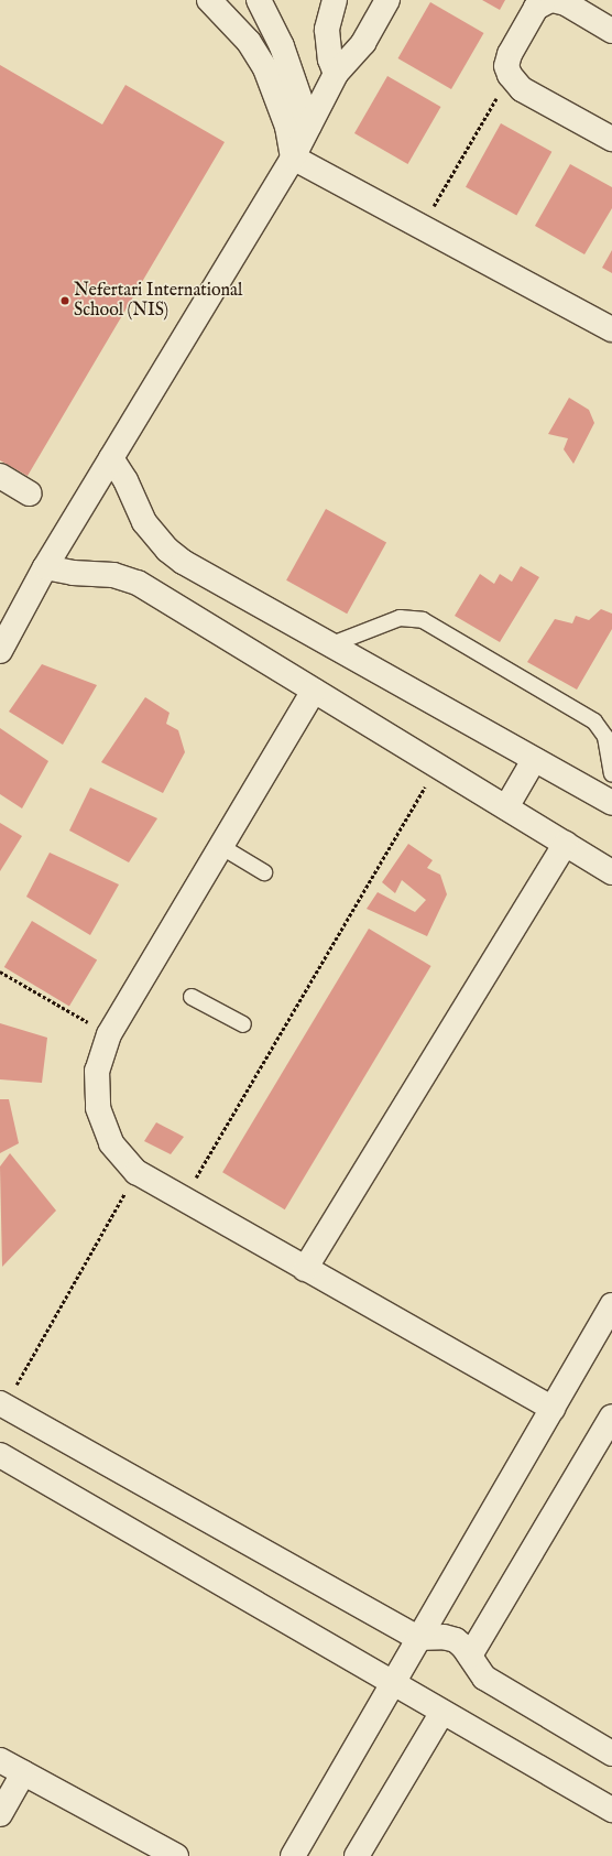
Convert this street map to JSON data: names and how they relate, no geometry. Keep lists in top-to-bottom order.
{
  "places": ["Nefertari International School (NIS)"]
}
